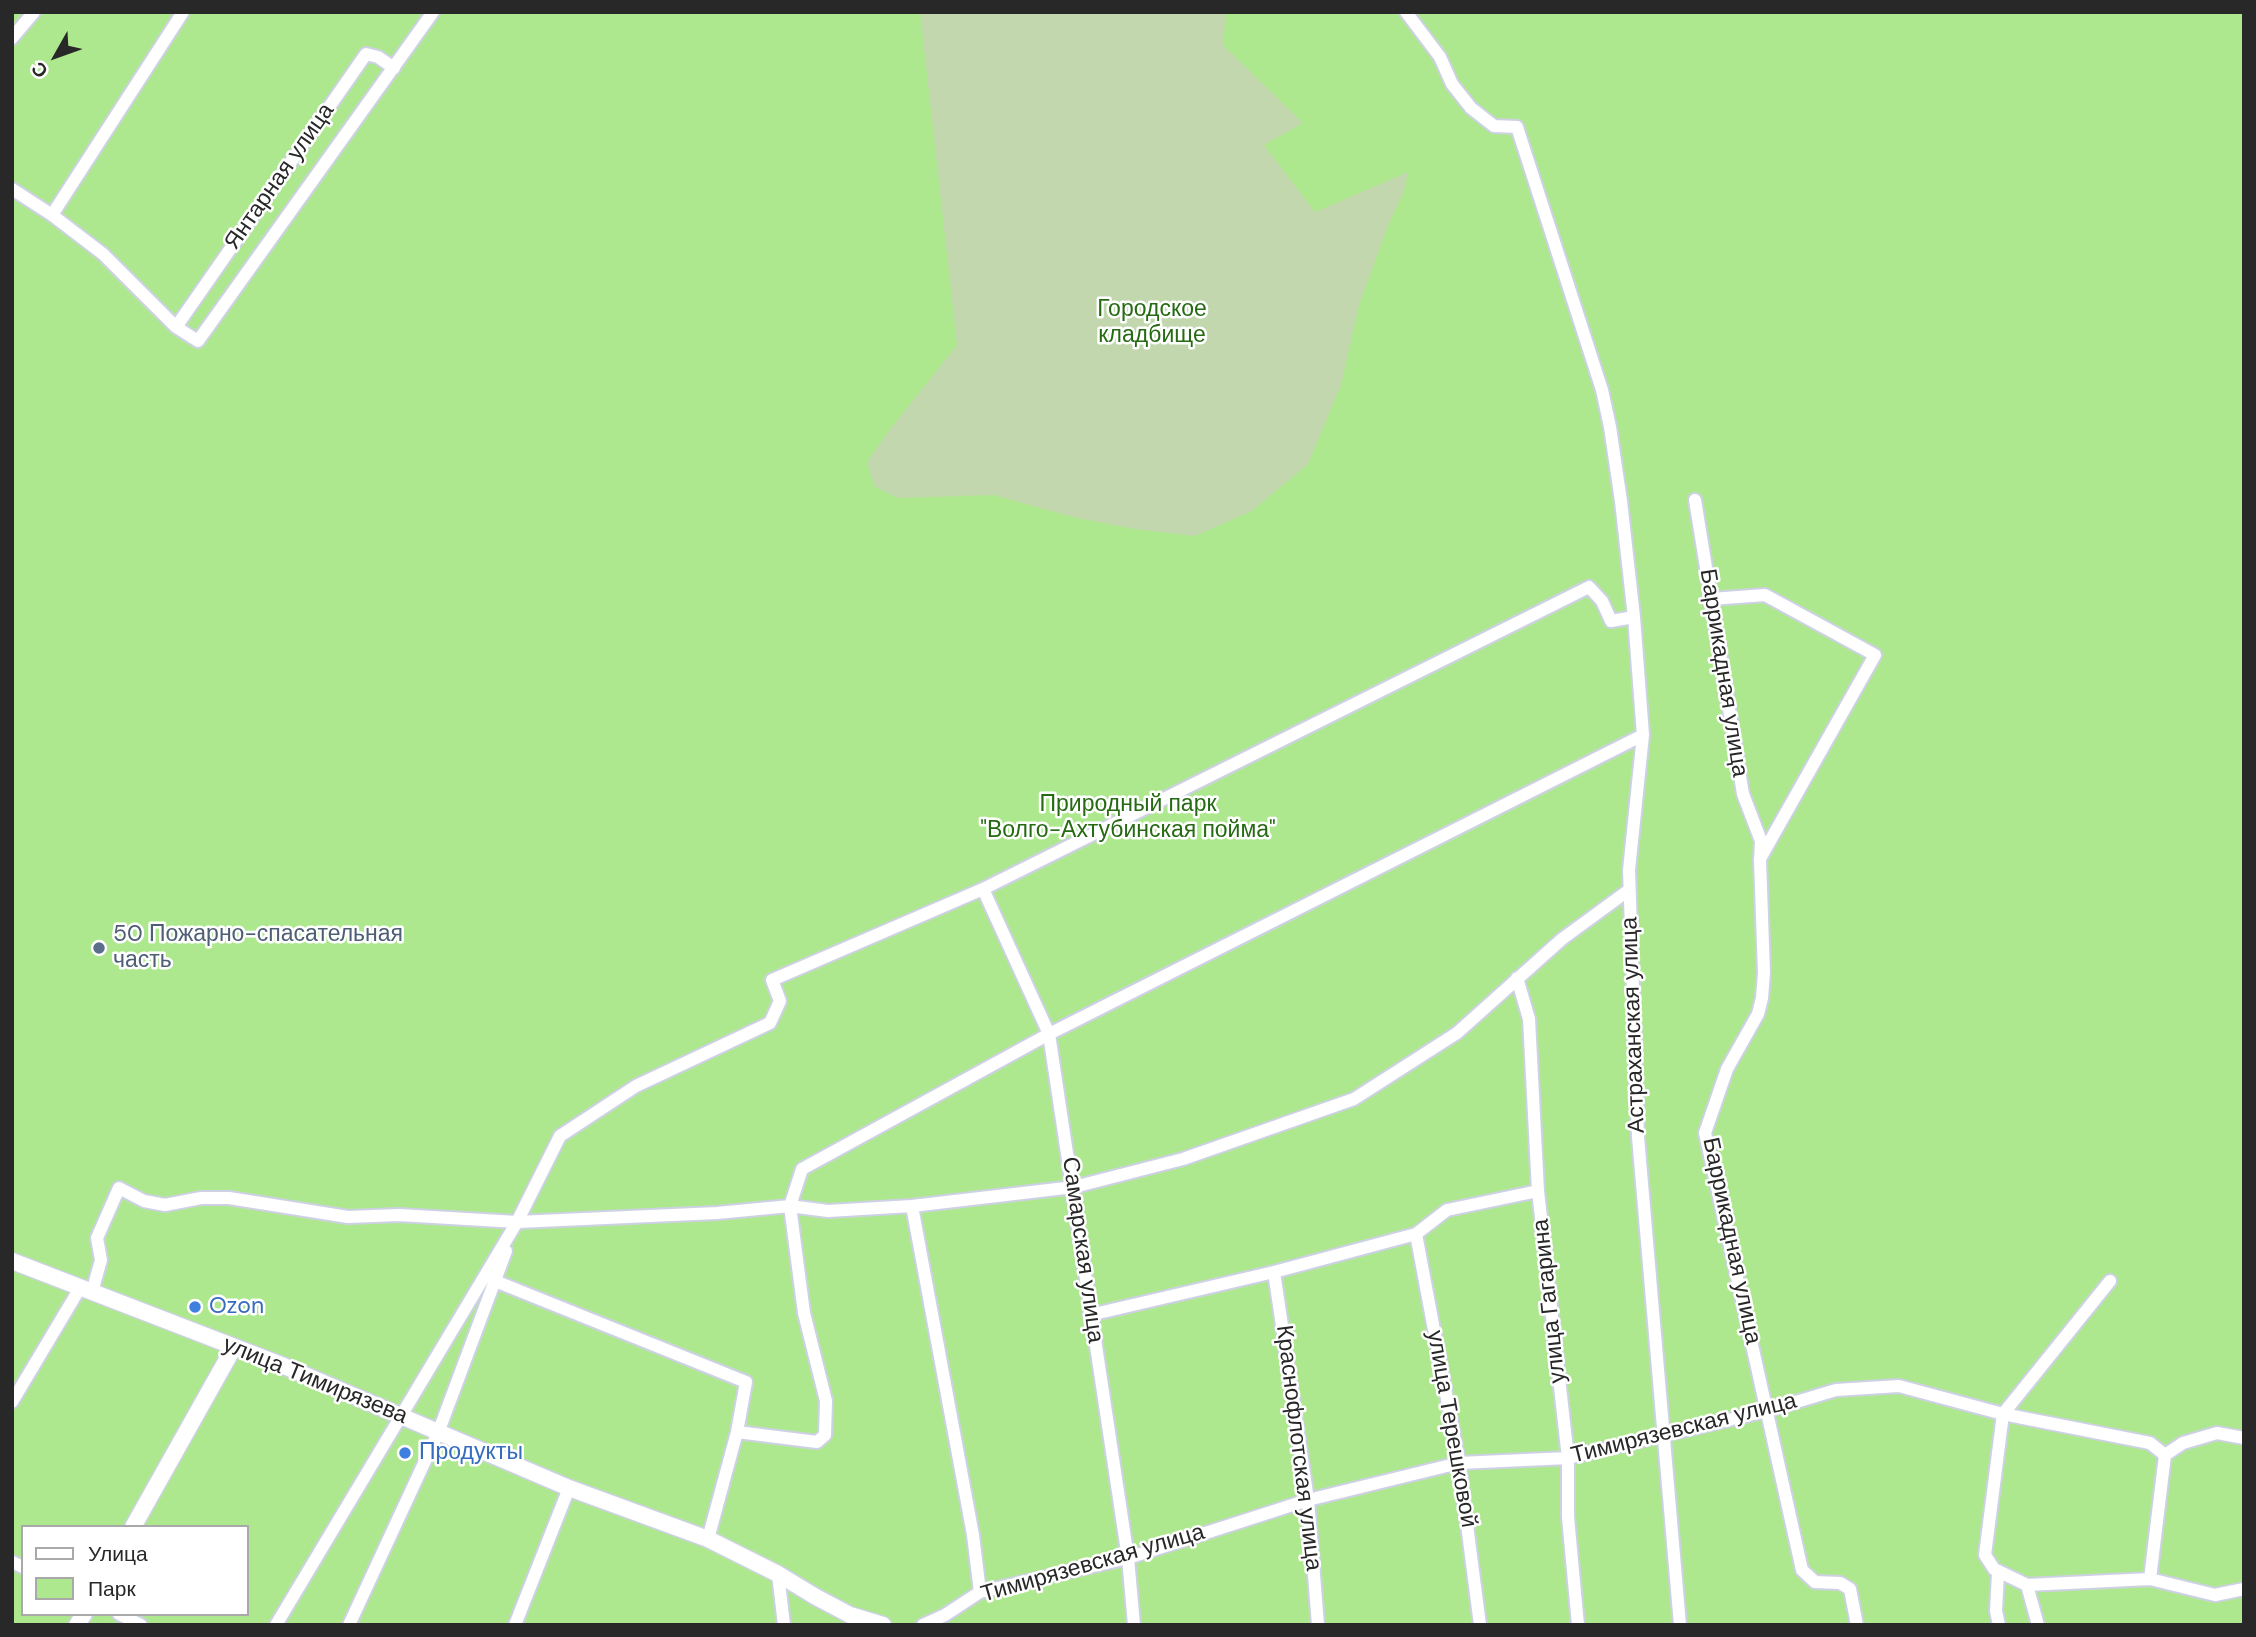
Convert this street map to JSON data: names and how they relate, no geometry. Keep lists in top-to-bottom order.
{
  "streets": {
    "street": [
      "Янтарная улица",
      "Баррикадная улица",
      "Астраханская улица",
      "Самарская улица",
      "улица Гагарина",
      "улица Тимирязева",
      "улица Терешковой",
      "Тимирязевская улица",
      "Краснофлотская улица"
    ]
  },
  "crossings": [
    ["Баррикадная улица", "Тимирязевская улица"],
    ["Астраханская улица", "Тимирязевская улица"],
    ["Самарская улица", "Тимирязевская улица"],
    ["улица Гагарина", "Тимирязевская улица"],
    ["улица Терешковой", "Тимирязевская улица"],
    ["Тимирязевская улица", "Краснофлотская улица"]
  ],
  "parks": ["Городское кладбище", "Природный парк \"Волго-Ахтубинская пойма\""],
  "places": ["50 Пожарно-спасательная часть", "Ozon", "Продукты"],
  "legend": ["Улица", "Парк"],
  "north": "bottom left"
}
